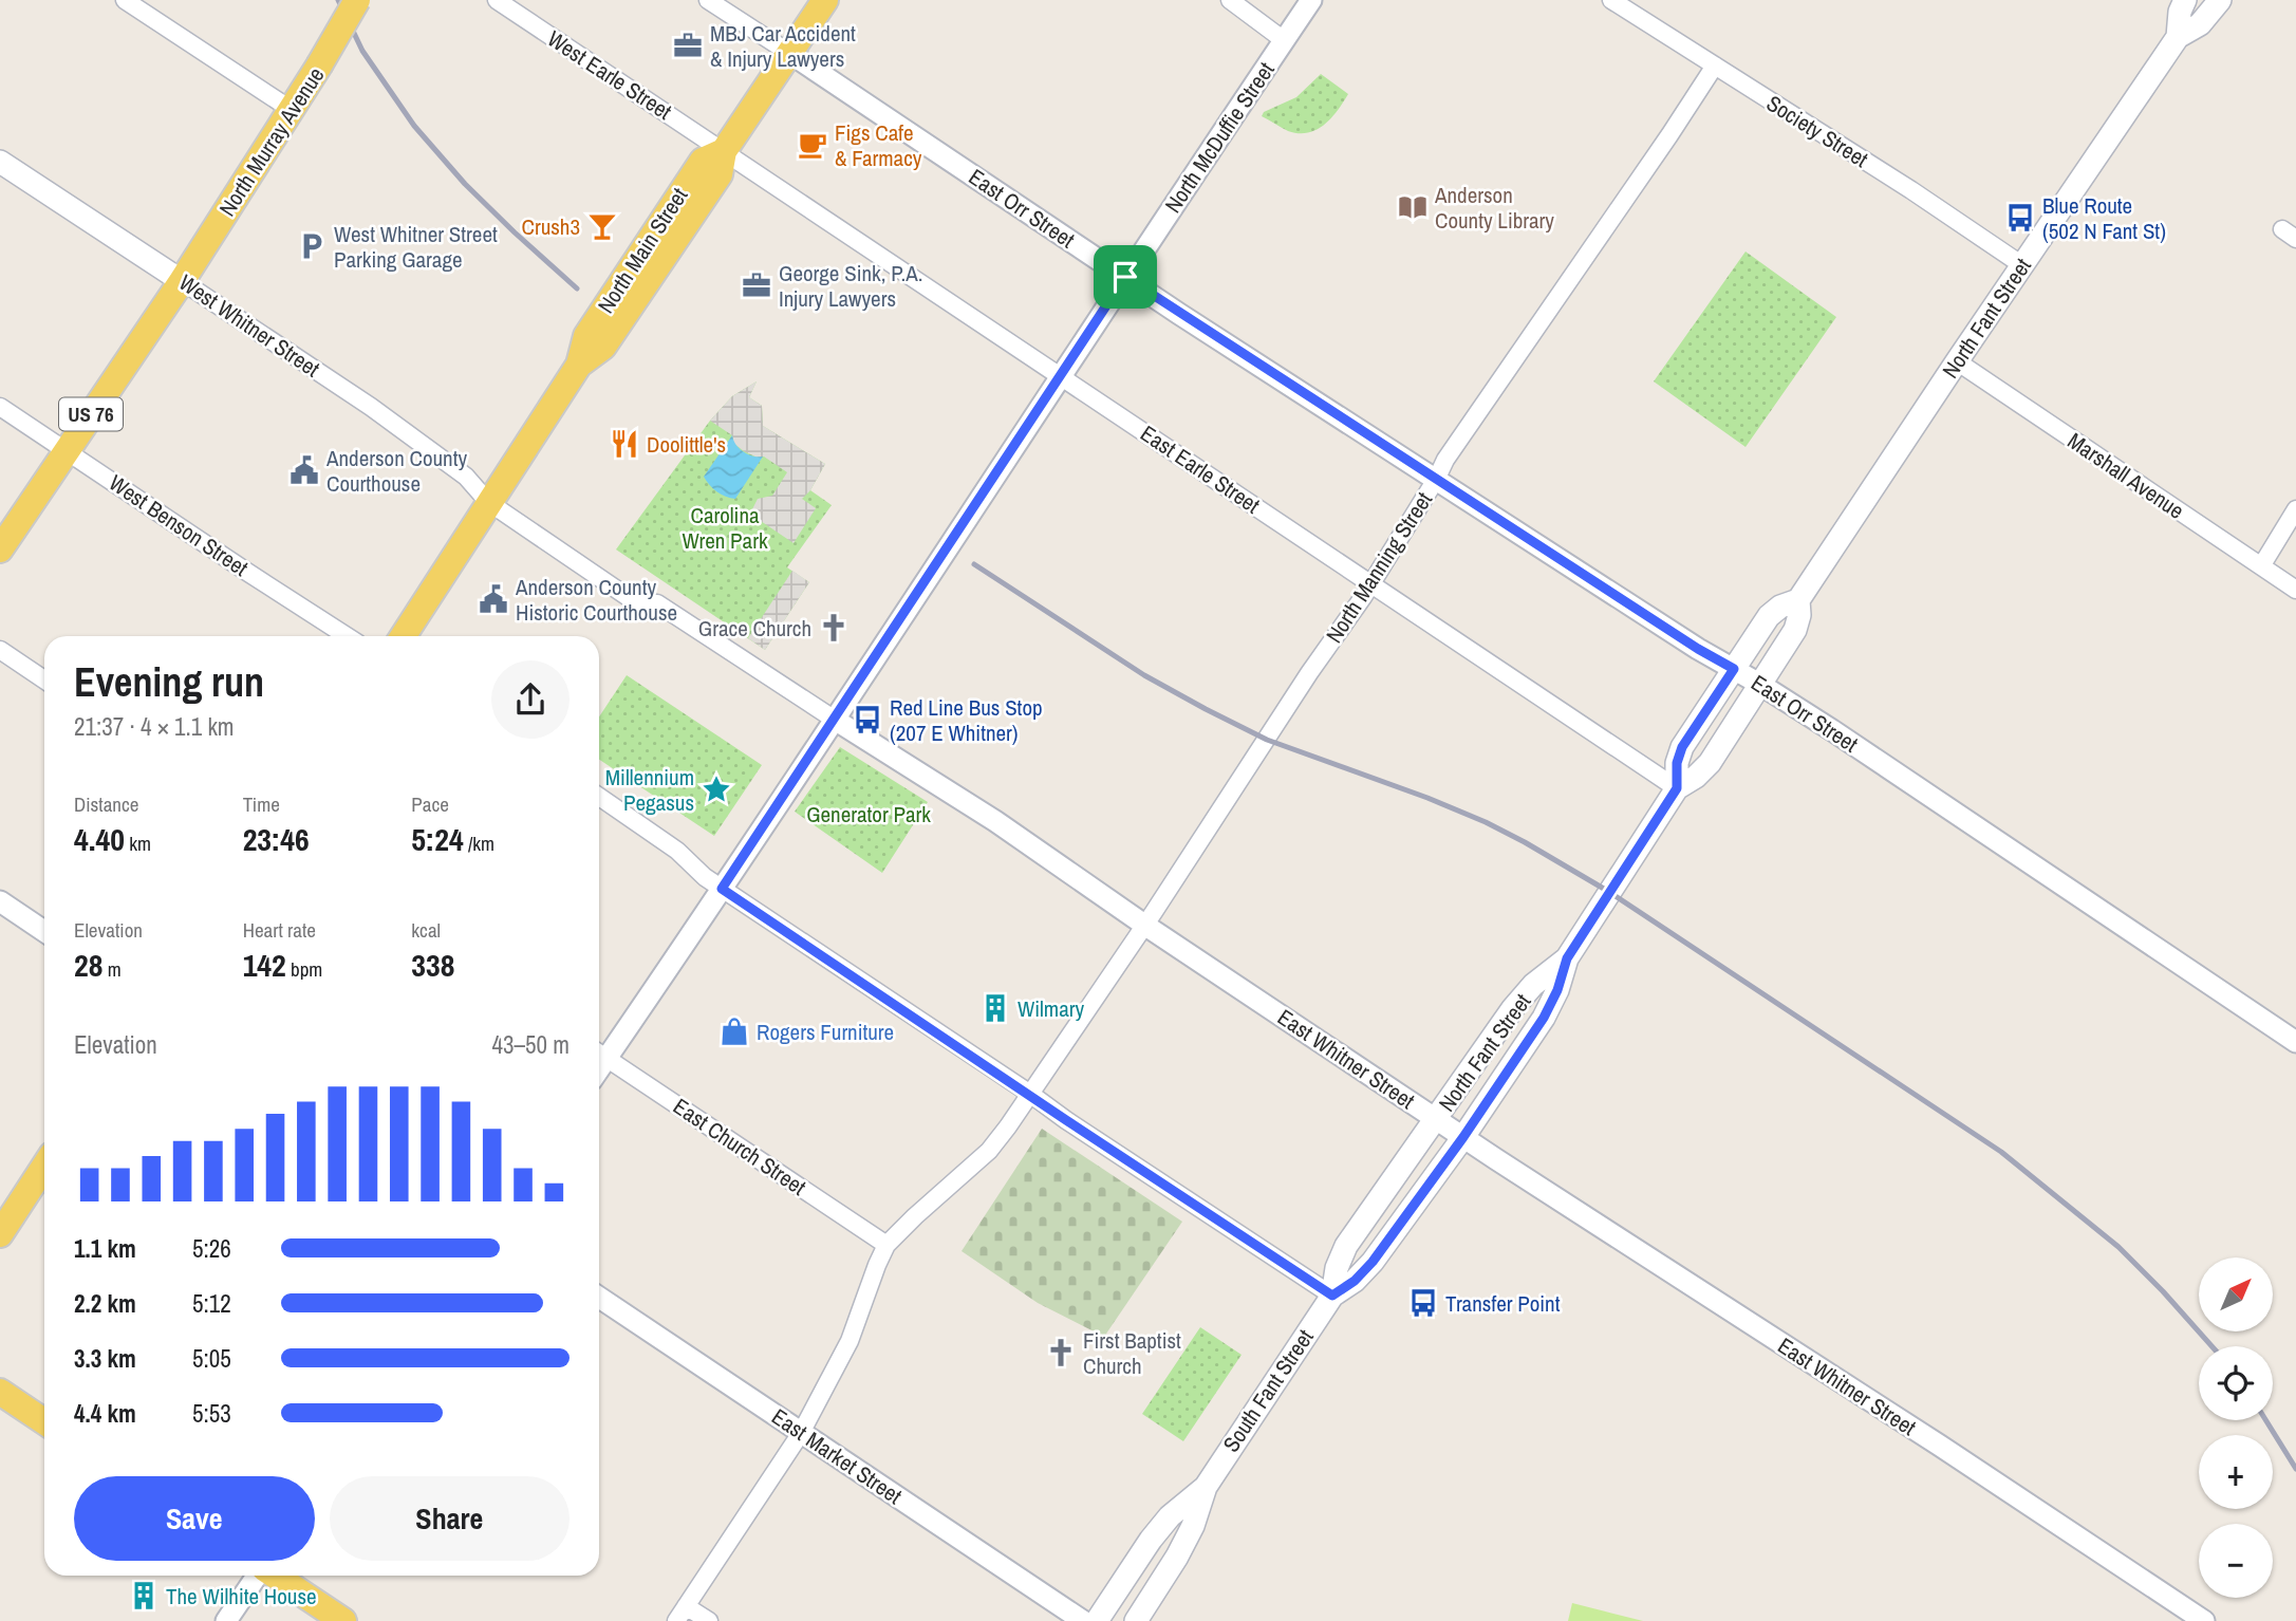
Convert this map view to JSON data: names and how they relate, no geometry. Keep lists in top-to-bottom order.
{
  "streets": {
    "main road": [
      "North Murray Avenue",
      "North Main Street",
      "North Fant Street",
      "West Whitner Street",
      "US 76",
      "South Fant Street"
    ],
    "street": [
      "West Earle Street",
      "Society Street",
      "North McDuffie Street",
      "East Orr Street",
      "East Earle Street",
      "Marshall Avenue",
      "West Benson Street",
      "North Manning Street",
      "East Whitner Street",
      "East Church Street",
      "East Market Street"
    ]
  },
  "crossings": [
    ["West Earle Street", "North Main Street"],
    ["West Earle Street", "East Earle Street"],
    ["Society Street", "North Fant Street"],
    ["Society Street", "North Manning Street"],
    ["North McDuffie Street", "East Orr Street"],
    ["North McDuffie Street", "East Earle Street"],
    ["North McDuffie Street", "East Whitner Street"],
    ["North McDuffie Street", "East Church Street"],
    ["North Murray Avenue", "West Whitner Street"],
    ["North Murray Avenue", "US 76"],
    ["East Orr Street", "North Main Street"],
    ["East Orr Street", "North Fant Street"],
    ["East Orr Street", "North Manning Street"],
    ["North Main Street", "West Whitner Street"],
    ["North Main Street", "East Earle Street"],
    ["North Main Street", "East Whitner Street"],
    ["North Fant Street", "East Earle Street"],
    ["North Fant Street", "Marshall Avenue"],
    ["North Fant Street", "East Whitner Street"],
    ["North Fant Street", "South Fant Street"],
    ["West Whitner Street", "US 76"],
    ["West Whitner Street", "East Whitner Street"],
    ["US 76", "West Benson Street"],
    ["East Earle Street", "North Manning Street"],
    ["North Manning Street", "East Whitner Street"],
    ["North Manning Street", "East Church Street"],
    ["East Whitner Street", "South Fant Street"]
  ],
  "parks": ["Carolina Wren Park", "Generator Park"],
  "places": {
    "office": ["MBJ Car Accident & Injury Lawyers", "George Sink, P.A. Injury Lawyers"],
    "cafe": ["Figs Cafe & Farmacy"],
    "library": ["Anderson County Library"],
    "bus stop": ["Blue Route (502 N Fant St)", "Red Line Bus Stop (207 E Whitner)", "Transfer Point"],
    "bar": ["Crush3"],
    "parking": ["West Whitner Street Parking Garage"],
    "restaurant": ["Doolittle's"],
    "public building": ["Anderson County Courthouse", "Anderson County Historic Courthouse"],
    "church": ["Grace Church", "First Baptist Church"],
    "place": ["Millennium Pegasus"],
    "building": ["Wilmary", "The Wilhite House"],
    "shop": ["Rogers Furniture"]
  },
  "north": "top right",
  "page": {
    "heading": ["Evening run", "21:37 · 4 × 1.1 km"],
    "stats": [
      ["Distance", "4.40 km"],
      ["Time", "23:46"],
      ["Pace", "5:24 /km"],
      ["Elevation", "28 m"],
      ["Heart rate", "142 bpm"],
      ["kcal", "338"]
    ],
    "chart": ["Elevation", "43–50 m"],
    "list": [
      {
        "name": "1.1 km",
        "note": "5:26"
      },
      {
        "name": "2.2 km",
        "note": "5:12"
      },
      {
        "name": "3.3 km",
        "note": "5:05"
      },
      {
        "name": "4.4 km",
        "note": "5:53"
      }
    ],
    "map_buttons": ["+", "−"],
    "buttons": ["Save", "Share"]
  }
}
